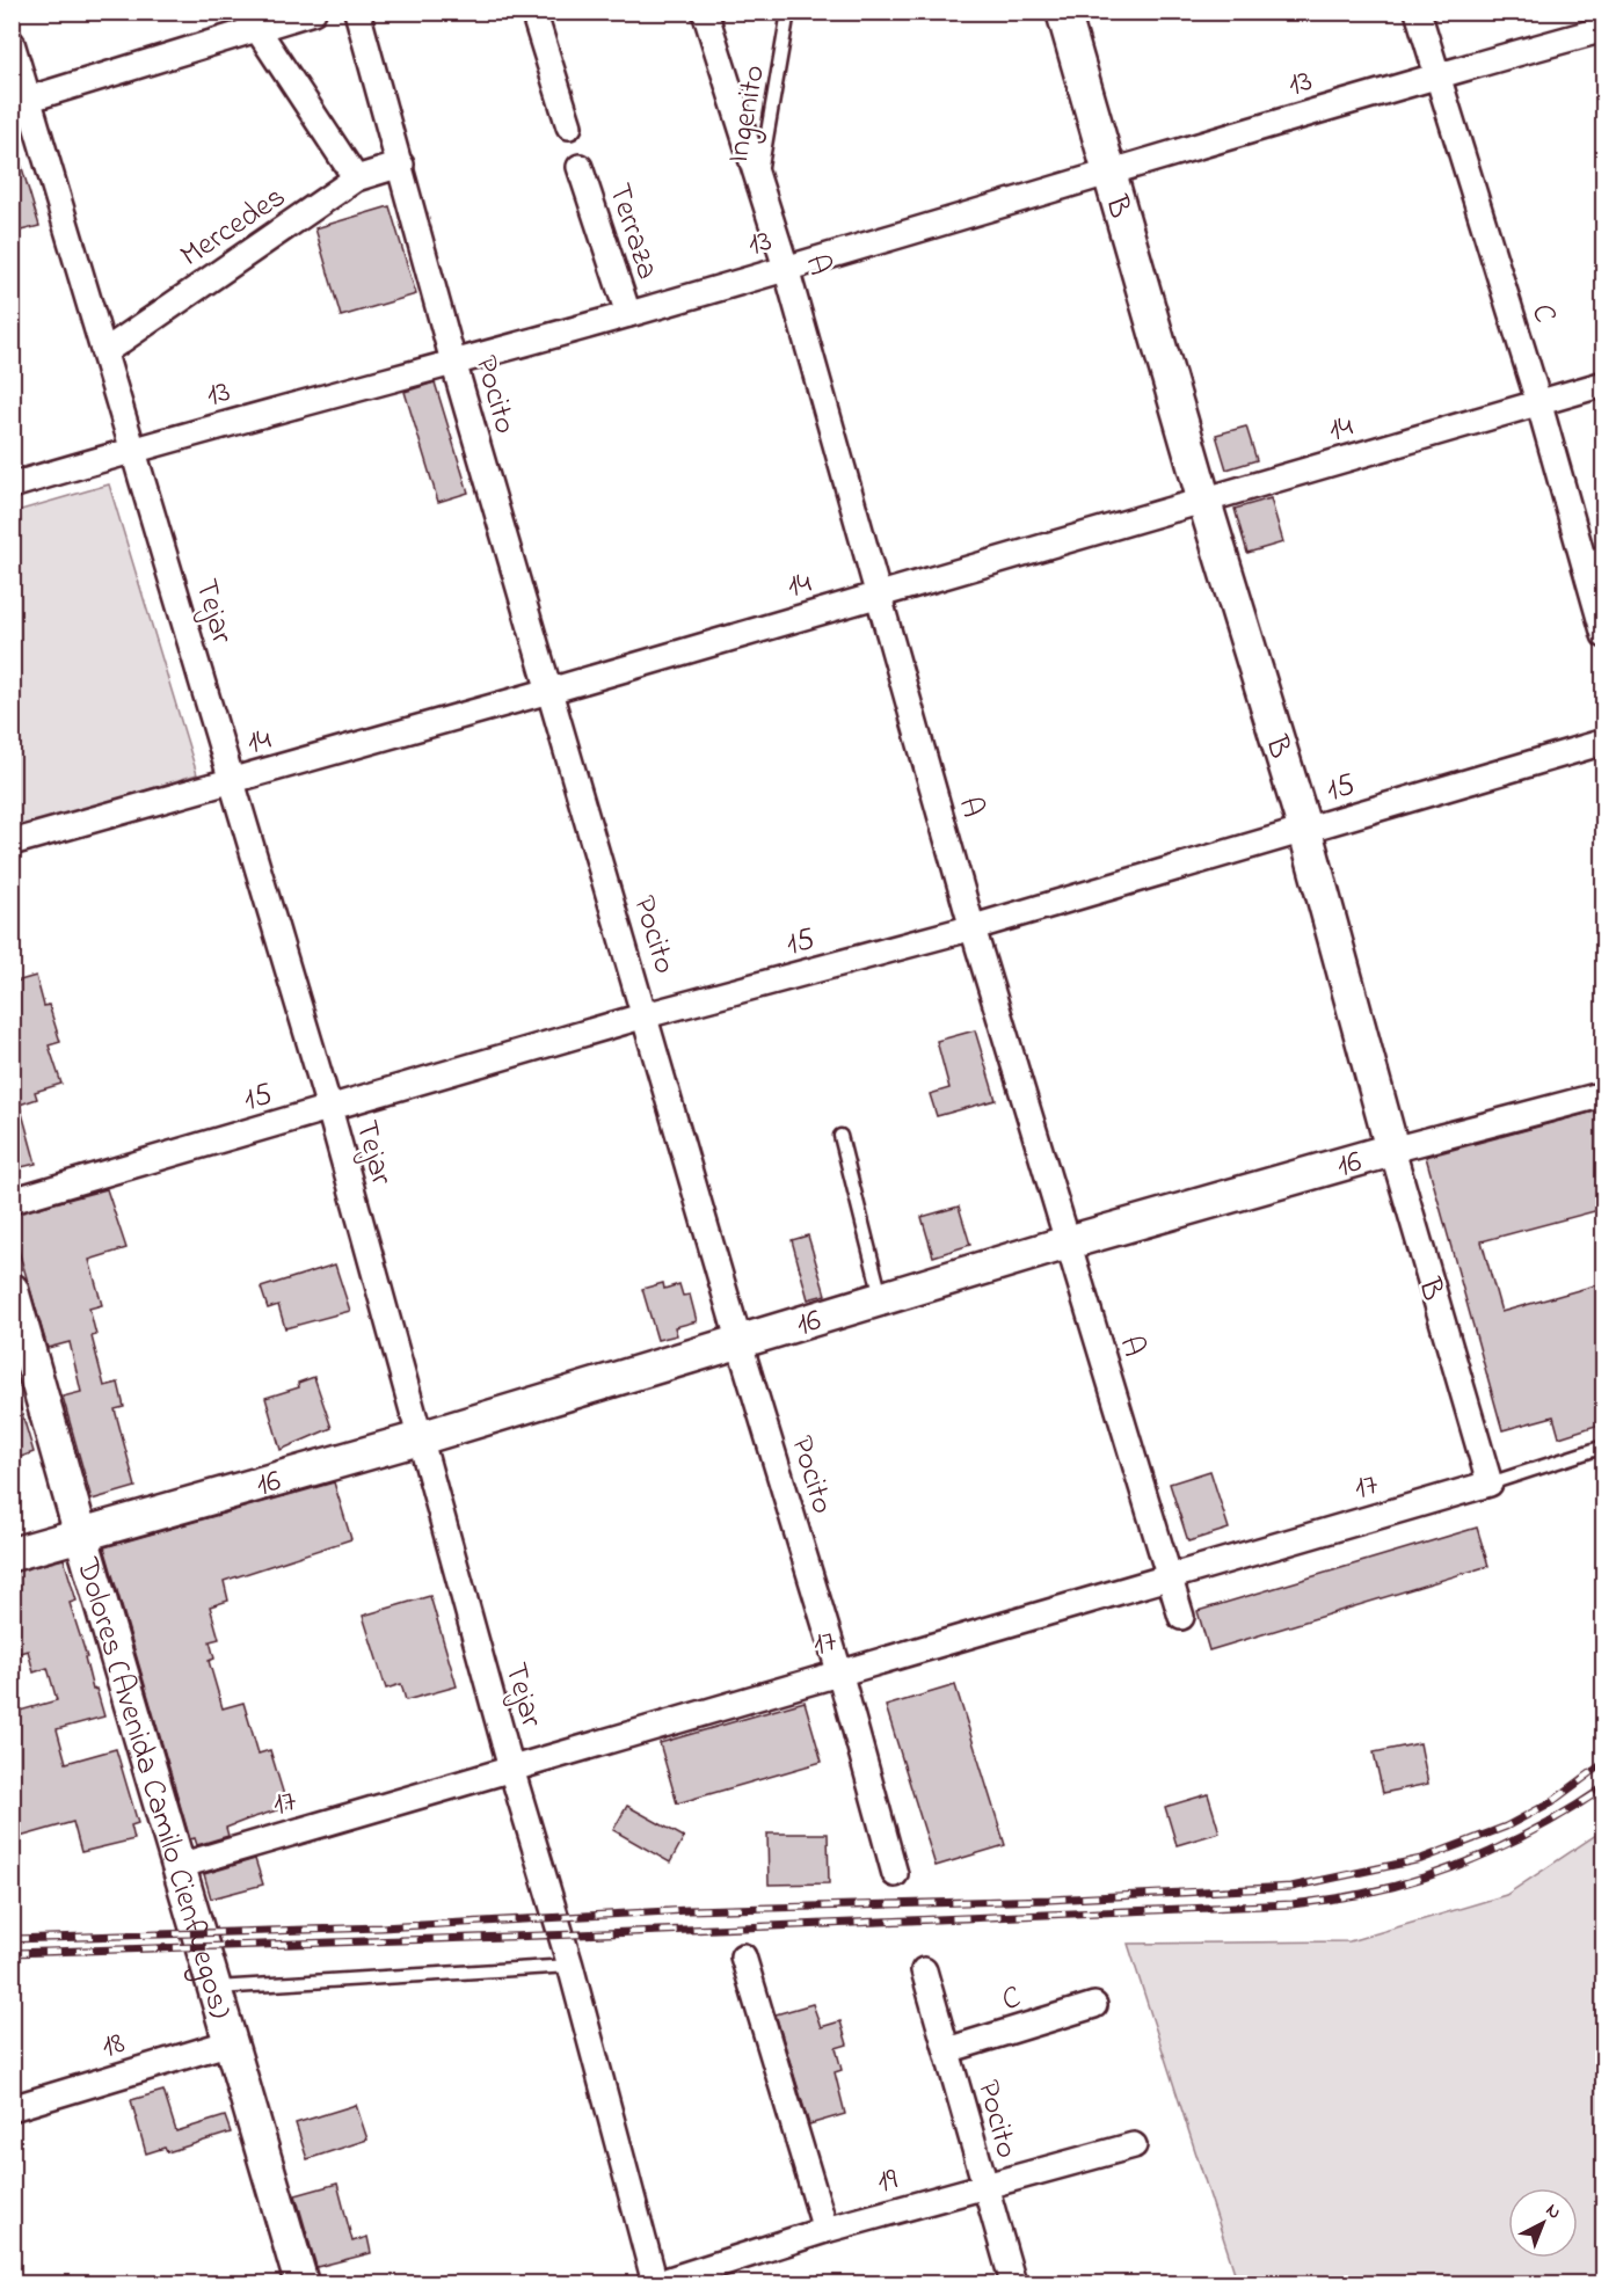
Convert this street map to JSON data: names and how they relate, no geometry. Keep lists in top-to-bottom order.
{
  "streets": {
    "street": [
      "13",
      "B",
      "Mercedes",
      "Terraza",
      "A",
      "C",
      "Pocito",
      "14",
      "Tejar",
      "15",
      "16",
      "17",
      "Dolores (Avenida Camilo Cienfuegos)",
      "18",
      "19"
    ],
    "lane": ["Ingenito"]
  },
  "crossings": [
    ["13", "B"],
    ["13", "Terraza"],
    ["13", "A"],
    ["13", "C"],
    ["13", "Pocito"],
    ["13", "Tejar"],
    ["Ingenito", "A"],
    ["B", "14"],
    ["B", "15"],
    ["B", "16"],
    ["B", "17"],
    ["Mercedes", "Pocito"],
    ["Mercedes", "Tejar"],
    ["A", "14"],
    ["A", "15"],
    ["A", "16"],
    ["A", "17"],
    ["C", "Pocito"],
    ["C", "14"],
    ["Pocito", "14"],
    ["Pocito", "15"],
    ["Pocito", "16"],
    ["Pocito", "17"],
    ["Pocito", "19"],
    ["14", "Tejar"],
    ["Tejar", "15"],
    ["Tejar", "16"],
    ["Tejar", "17"],
    ["Tejar", "19"],
    ["16", "Dolores (Avenida Camilo Cienfuegos)"],
    ["17", "Dolores (Avenida Camilo Cienfuegos)"],
    ["Dolores (Avenida Camilo Cienfuegos)", "18"]
  ],
  "north": "top right"
}
